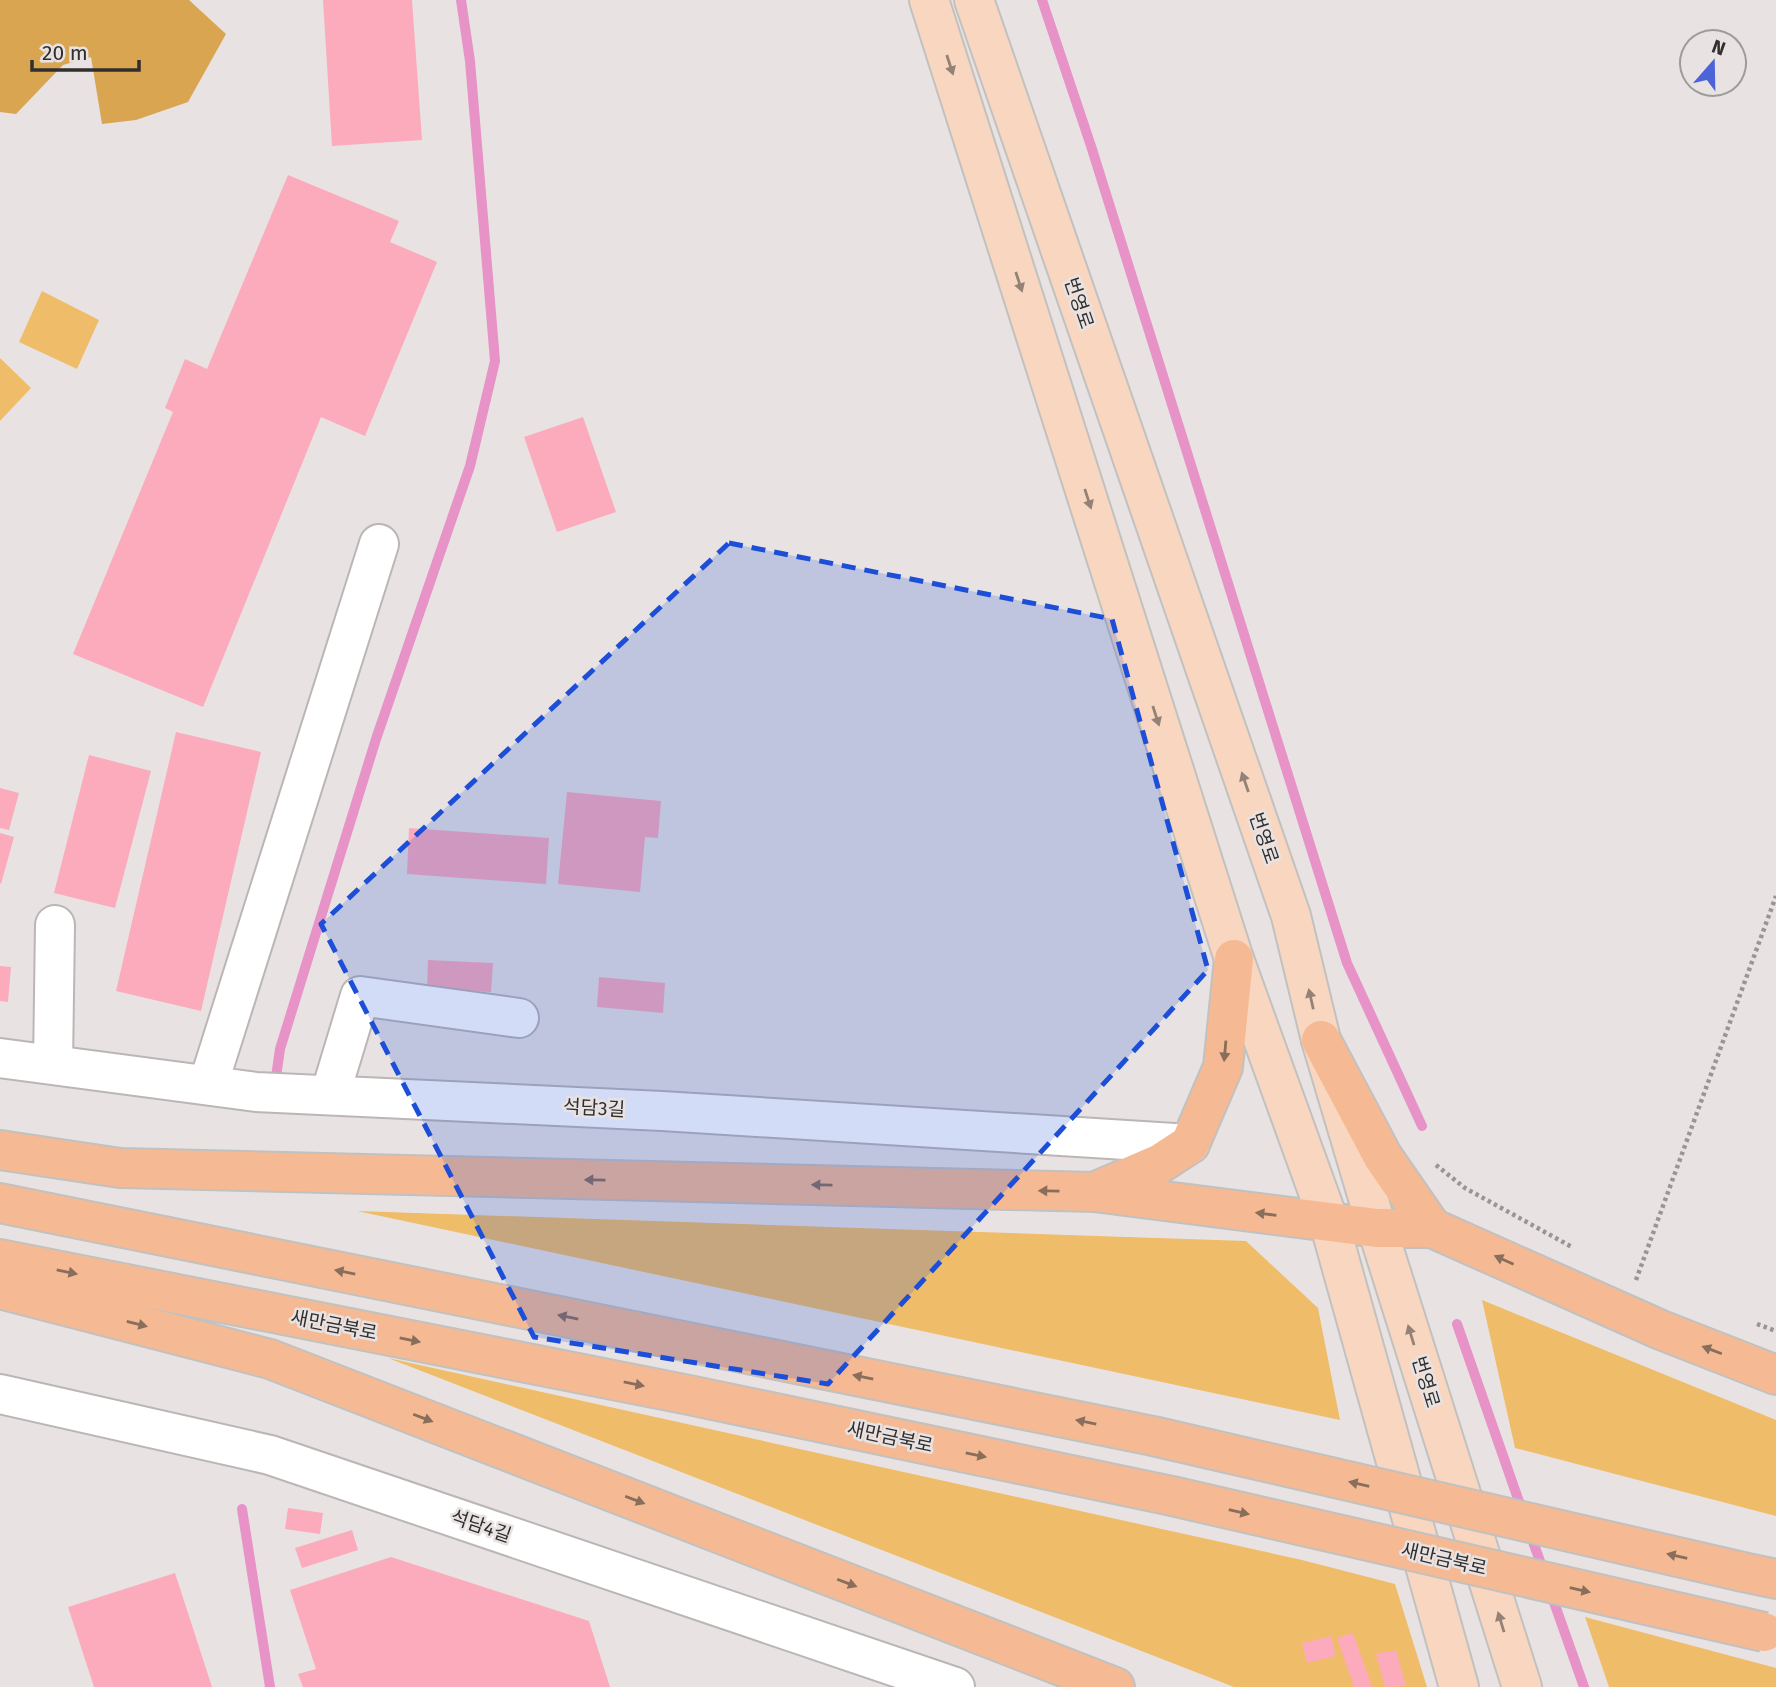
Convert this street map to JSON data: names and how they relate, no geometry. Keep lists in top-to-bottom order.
{
  "streets": {
    "highway": ["새만금북로"],
    "main road": ["번영로"],
    "street": ["석담3길", "석담4길"]
  },
  "scale_bar": "20 m",
  "north": "top"
}
